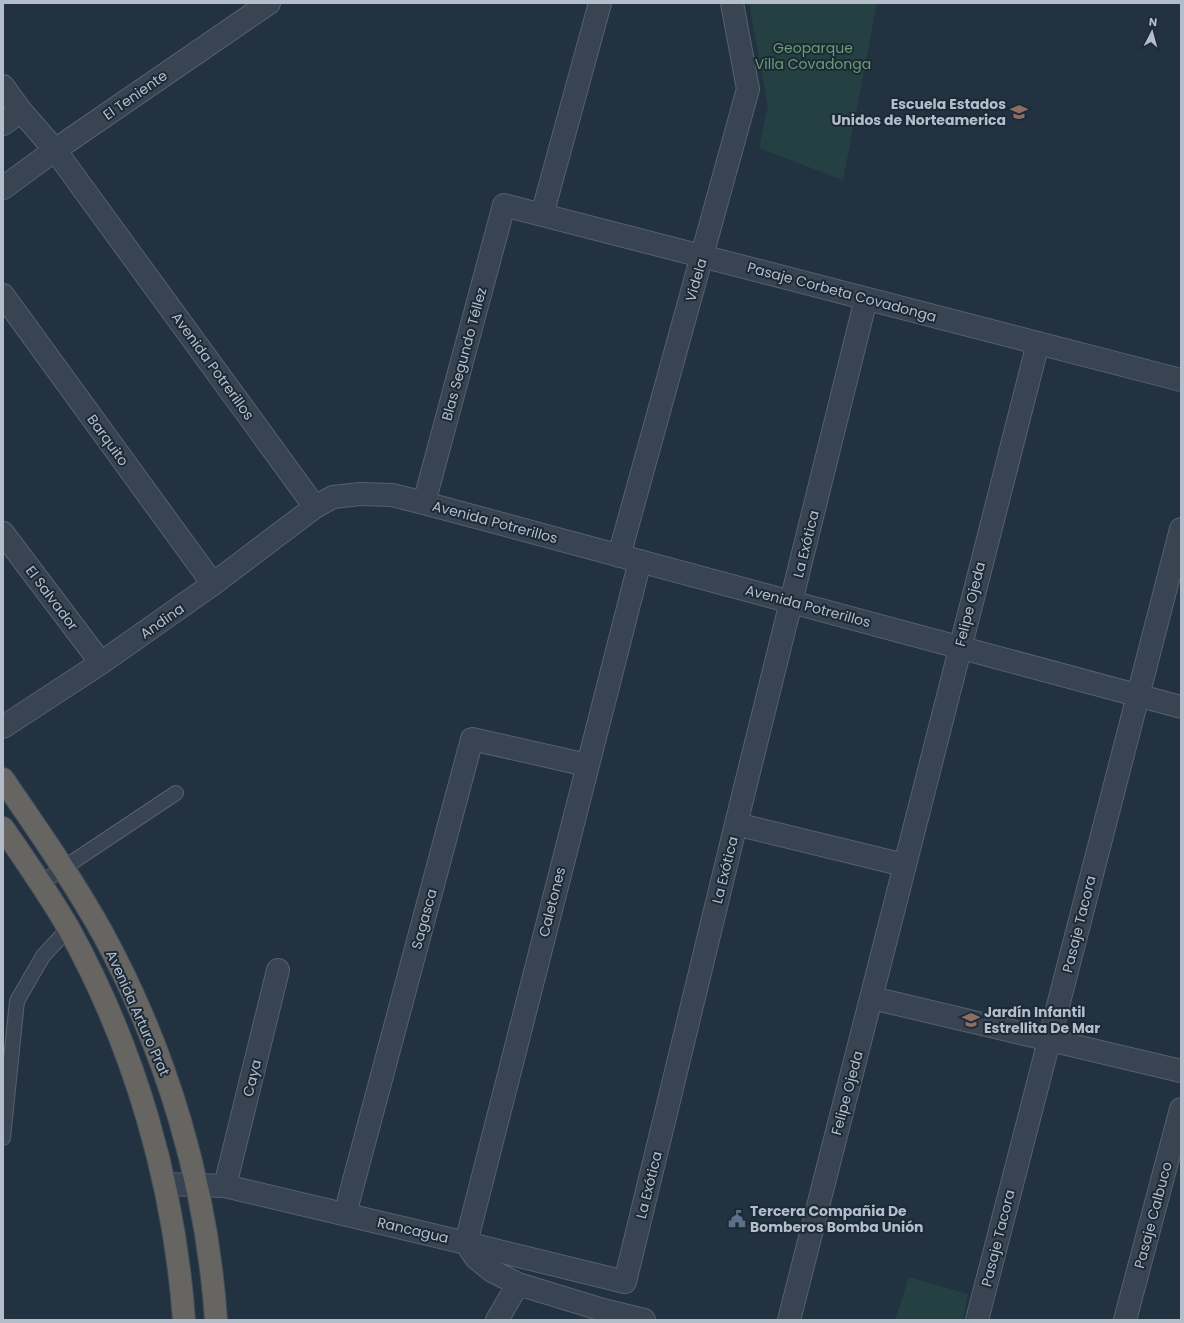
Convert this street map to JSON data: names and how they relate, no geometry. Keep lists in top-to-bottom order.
{
  "streets": {
    "highway": ["Avenida Arturo Prat"],
    "street": [
      "El Teniente",
      "Videla",
      "Pasaje Corbeta Covadonga",
      "Blas Segundo Téllez",
      "Avenida Potrerillos",
      "Barquito",
      "La Exótica",
      "El Salvador",
      "Felipe Ojeda",
      "Andina",
      "Caletones",
      "Sagasca",
      "Pasaje Tacora",
      "Caya",
      "Pasaje Calbuco",
      "Rancagua"
    ]
  },
  "crossings": [
    ["El Teniente", "Avenida Potrerillos"],
    ["Videla", "Pasaje Corbeta Covadonga"],
    ["Videla", "Avenida Potrerillos"],
    ["Videla", "Caletones"],
    ["Pasaje Corbeta Covadonga", "Blas Segundo Téllez"],
    ["Pasaje Corbeta Covadonga", "La Exótica"],
    ["Pasaje Corbeta Covadonga", "Felipe Ojeda"],
    ["Blas Segundo Téllez", "Avenida Potrerillos"],
    ["Avenida Potrerillos", "La Exótica"],
    ["Avenida Potrerillos", "Felipe Ojeda"],
    ["Avenida Potrerillos", "Andina"],
    ["Avenida Potrerillos", "Caletones"],
    ["Avenida Potrerillos", "Pasaje Tacora"],
    ["Barquito", "Andina"],
    ["La Exótica", "Caletones"],
    ["La Exótica", "Rancagua"],
    ["El Salvador", "Andina"],
    ["Caletones", "Sagasca"],
    ["Caletones", "Rancagua"],
    ["Sagasca", "Rancagua"],
    ["Avenida Arturo Prat", "Rancagua"],
    ["Caya", "Rancagua"]
  ],
  "parks": ["Geoparque Villa Covadonga"],
  "places": {
    "school or university": ["Escuela Estados Unidos de Norteamerica", "Jardín Infantil Estrellita De Mar"],
    "public building": ["Tercera Compañia De Bomberos Bomba Unión"]
  },
  "north": "top"
}
